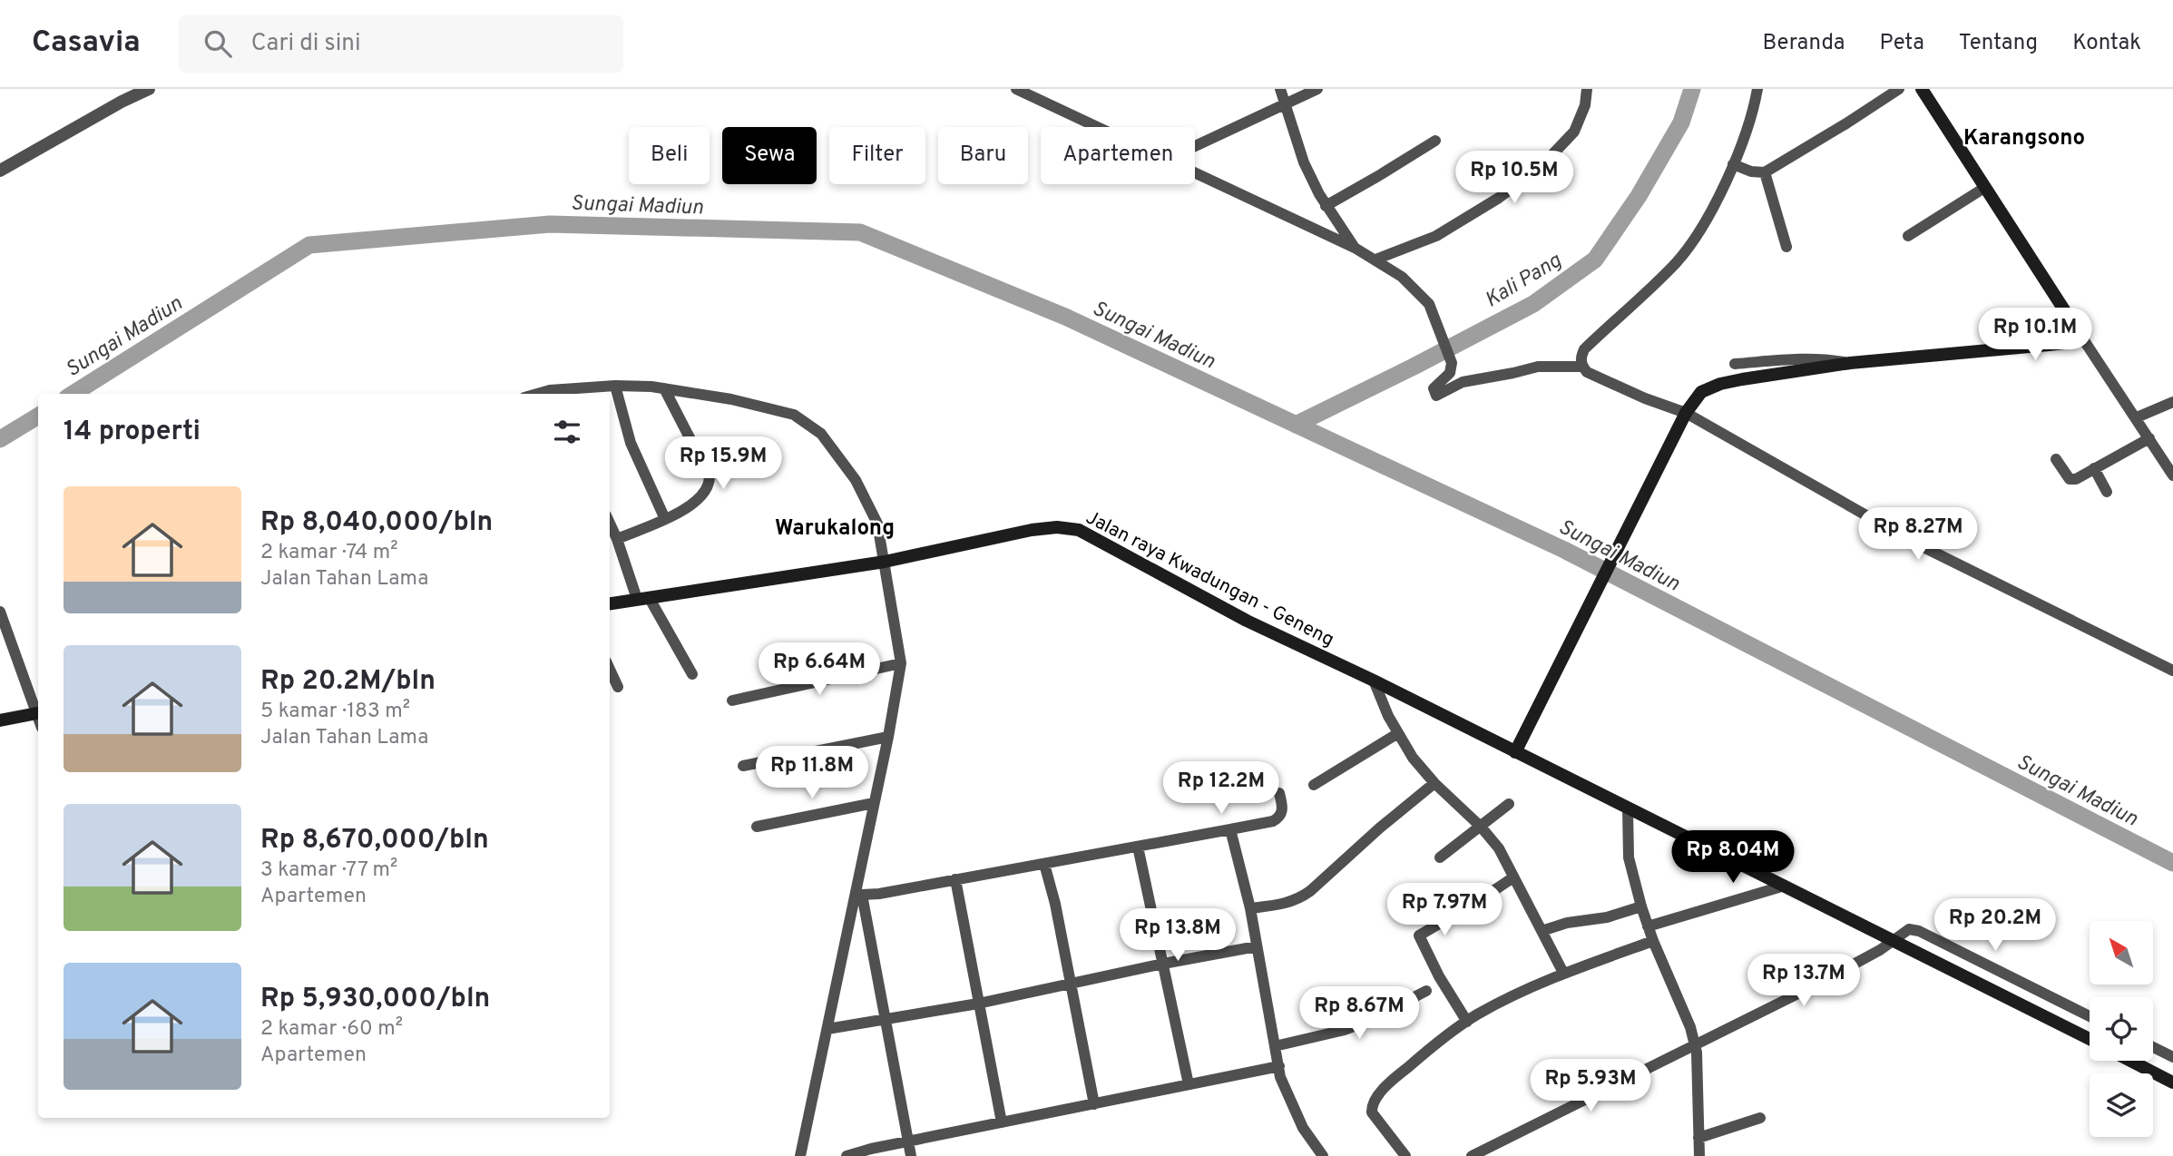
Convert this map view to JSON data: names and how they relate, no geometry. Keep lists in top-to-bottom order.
{
  "streets": {
    "main road": ["Jalan raya Kwadungan - Geneng"]
  },
  "districts": ["Karangsono", "Warukalong"],
  "water": ["Sungai Madiun", "Kali Pang"],
  "north": "top left",
  "page": {
    "header": "Casavia",
    "search": "Cari di sini",
    "nav": [
      "Beranda",
      "Peta",
      "Tentang",
      "Kontak"
    ],
    "chip": [
      "Beli",
      "Sewa",
      "Filter",
      "Baru",
      "Apartemen"
    ],
    "price": [
      "Rp 10.5M",
      "Rp 10.1M",
      "Rp 15.9M",
      "Rp 8.27M",
      "Rp 6.64M",
      "Rp 11.8M",
      "Rp 12.2M",
      "Rp 8.04M",
      "Rp 7.97M",
      "Rp 20.2M",
      "Rp 13.8M",
      "Rp 13.7M",
      "Rp 8.67M",
      "Rp 5.93M"
    ],
    "heading": "14 properti",
    "list": [
      {
        "name": "Rp 8,040,000/bln",
        "note": "2 kamar · 74 m² · Jalan Tahan Lama"
      },
      {
        "name": "Rp 20.2M/bln",
        "note": "5 kamar · 183 m² · Jalan Tahan Lama"
      },
      {
        "name": "Rp 8,670,000/bln",
        "note": "3 kamar · 77 m² · Apartemen"
      },
      {
        "name": "Rp 5,930,000/bln",
        "note": "2 kamar · 60 m² · Apartemen"
      }
    ]
  }
}
